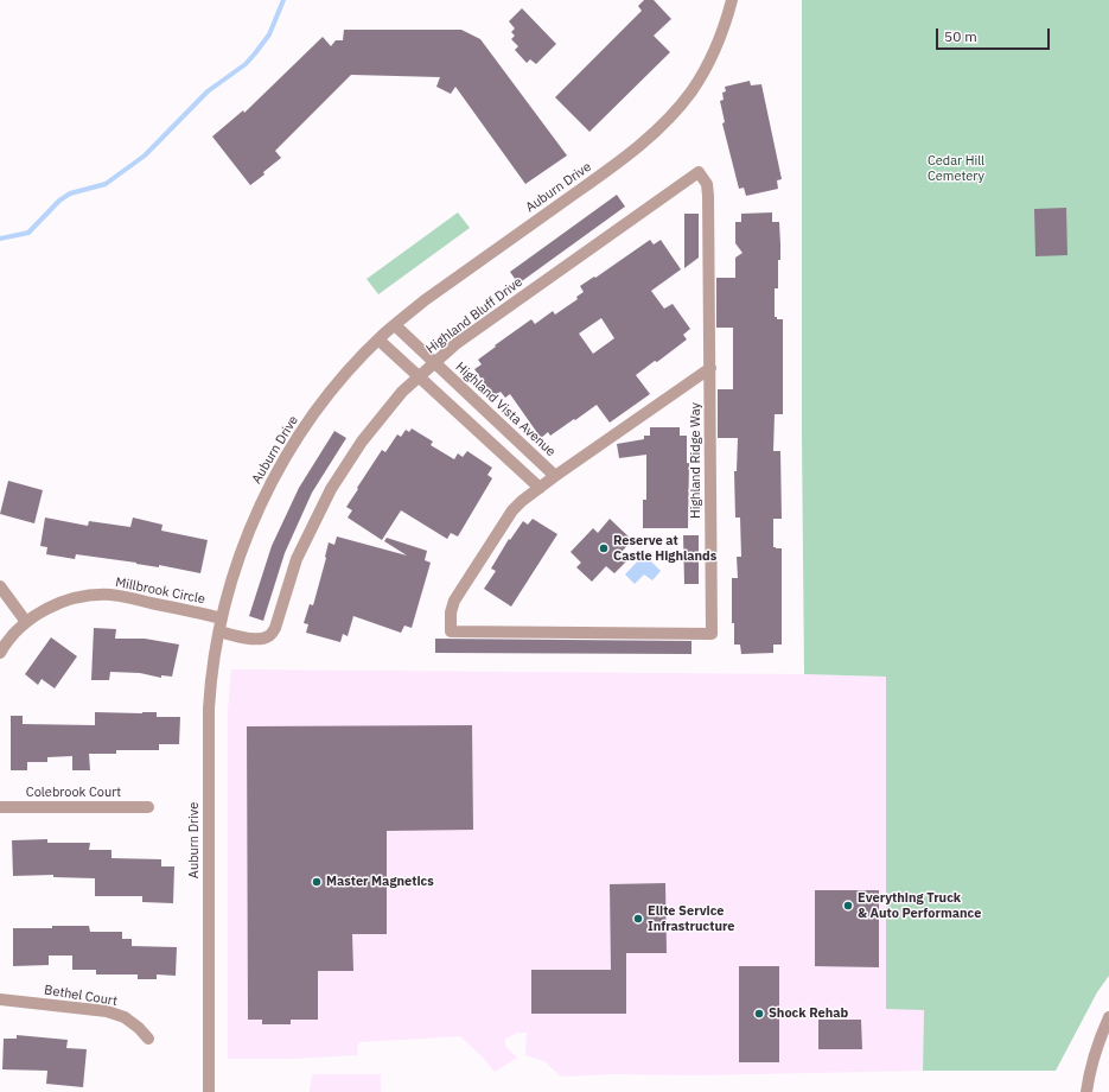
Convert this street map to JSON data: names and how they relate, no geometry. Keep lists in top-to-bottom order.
{
  "streets": {
    "street": [
      "Auburn Drive",
      "Highland Bluff Drive",
      "Highland Vista Avenue",
      "Highland Ridge Way",
      "Millbrook Circle",
      "Colebrook Court",
      "Bethel Court"
    ]
  },
  "crossings": [
    ["Auburn Drive", "Highland Bluff Drive"],
    ["Auburn Drive", "Highland Vista Avenue"],
    ["Auburn Drive", "Millbrook Circle"],
    ["Highland Bluff Drive", "Highland Vista Avenue"],
    ["Highland Bluff Drive", "Highland Ridge Way"],
    ["Highland Vista Avenue", "Highland Ridge Way"]
  ],
  "parks": ["Cedar Hill Cemetery"],
  "places": [
    "Reserve at Castle Highlands",
    "Master Magnetics",
    "Everything Truck & Auto Performance",
    "Elite Service Infrastructure",
    "Shock Rehab"
  ],
  "scale_bar": "50 m"
}
